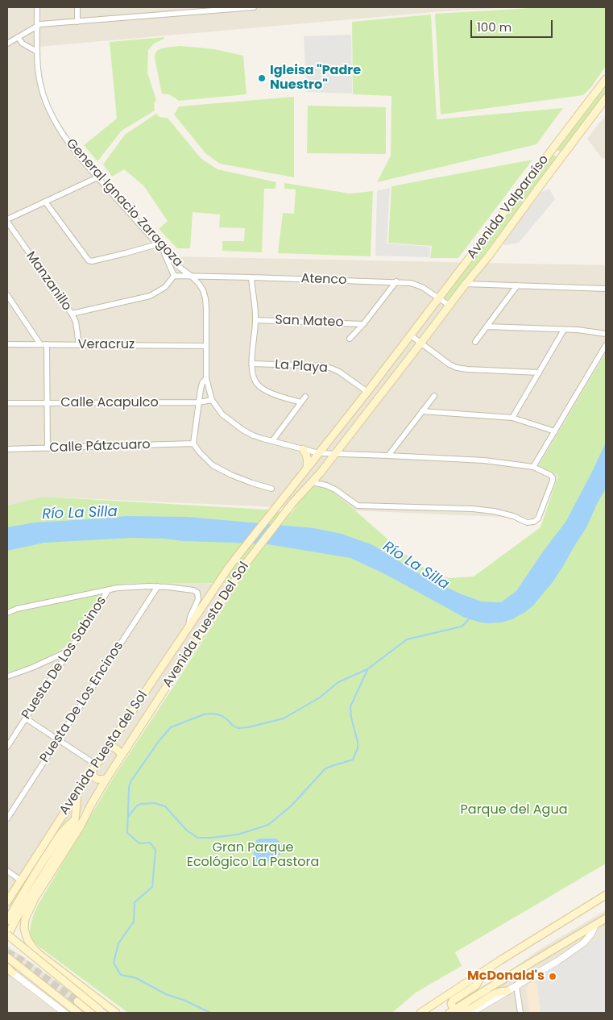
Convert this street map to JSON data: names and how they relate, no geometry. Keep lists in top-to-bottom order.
{
  "streets": {
    "main road": ["Avenida Valparaíso", "Avenida Puesta Del Sol", "Avenida Puesta del Sol"],
    "street": [
      "General Ignacio Zaragoza",
      "Atenco",
      "Manzanillo",
      "San Mateo",
      "Veracruz",
      "La Playa",
      "Calle Acapulco",
      "Calle Pátzcuaro",
      "Puesta De Los Sabinos",
      "Puesta De Los Encinos"
    ]
  },
  "crossings": [
    ["General Ignacio Zaragoza", "Atenco"],
    ["General Ignacio Zaragoza", "Veracruz"],
    ["General Ignacio Zaragoza", "Calle Acapulco"],
    ["General Ignacio Zaragoza", "Calle Pátzcuaro"],
    ["Avenida Valparaíso", "Atenco"],
    ["Avenida Valparaíso", "La Playa"],
    ["Avenida Valparaíso", "Avenida Puesta Del Sol"],
    ["Manzanillo", "Veracruz"],
    ["La Playa", "Avenida Puesta Del Sol"],
    ["Avenida Puesta Del Sol", "Avenida Puesta del Sol"]
  ],
  "water": ["Río La Silla"],
  "parks": ["Parque del Agua", "Gran Parque Ecológico La Pastora"],
  "places": ["Igleisa \"Padre Nuestro\"", "McDonald's"],
  "scale_bar": "100 m"
}
